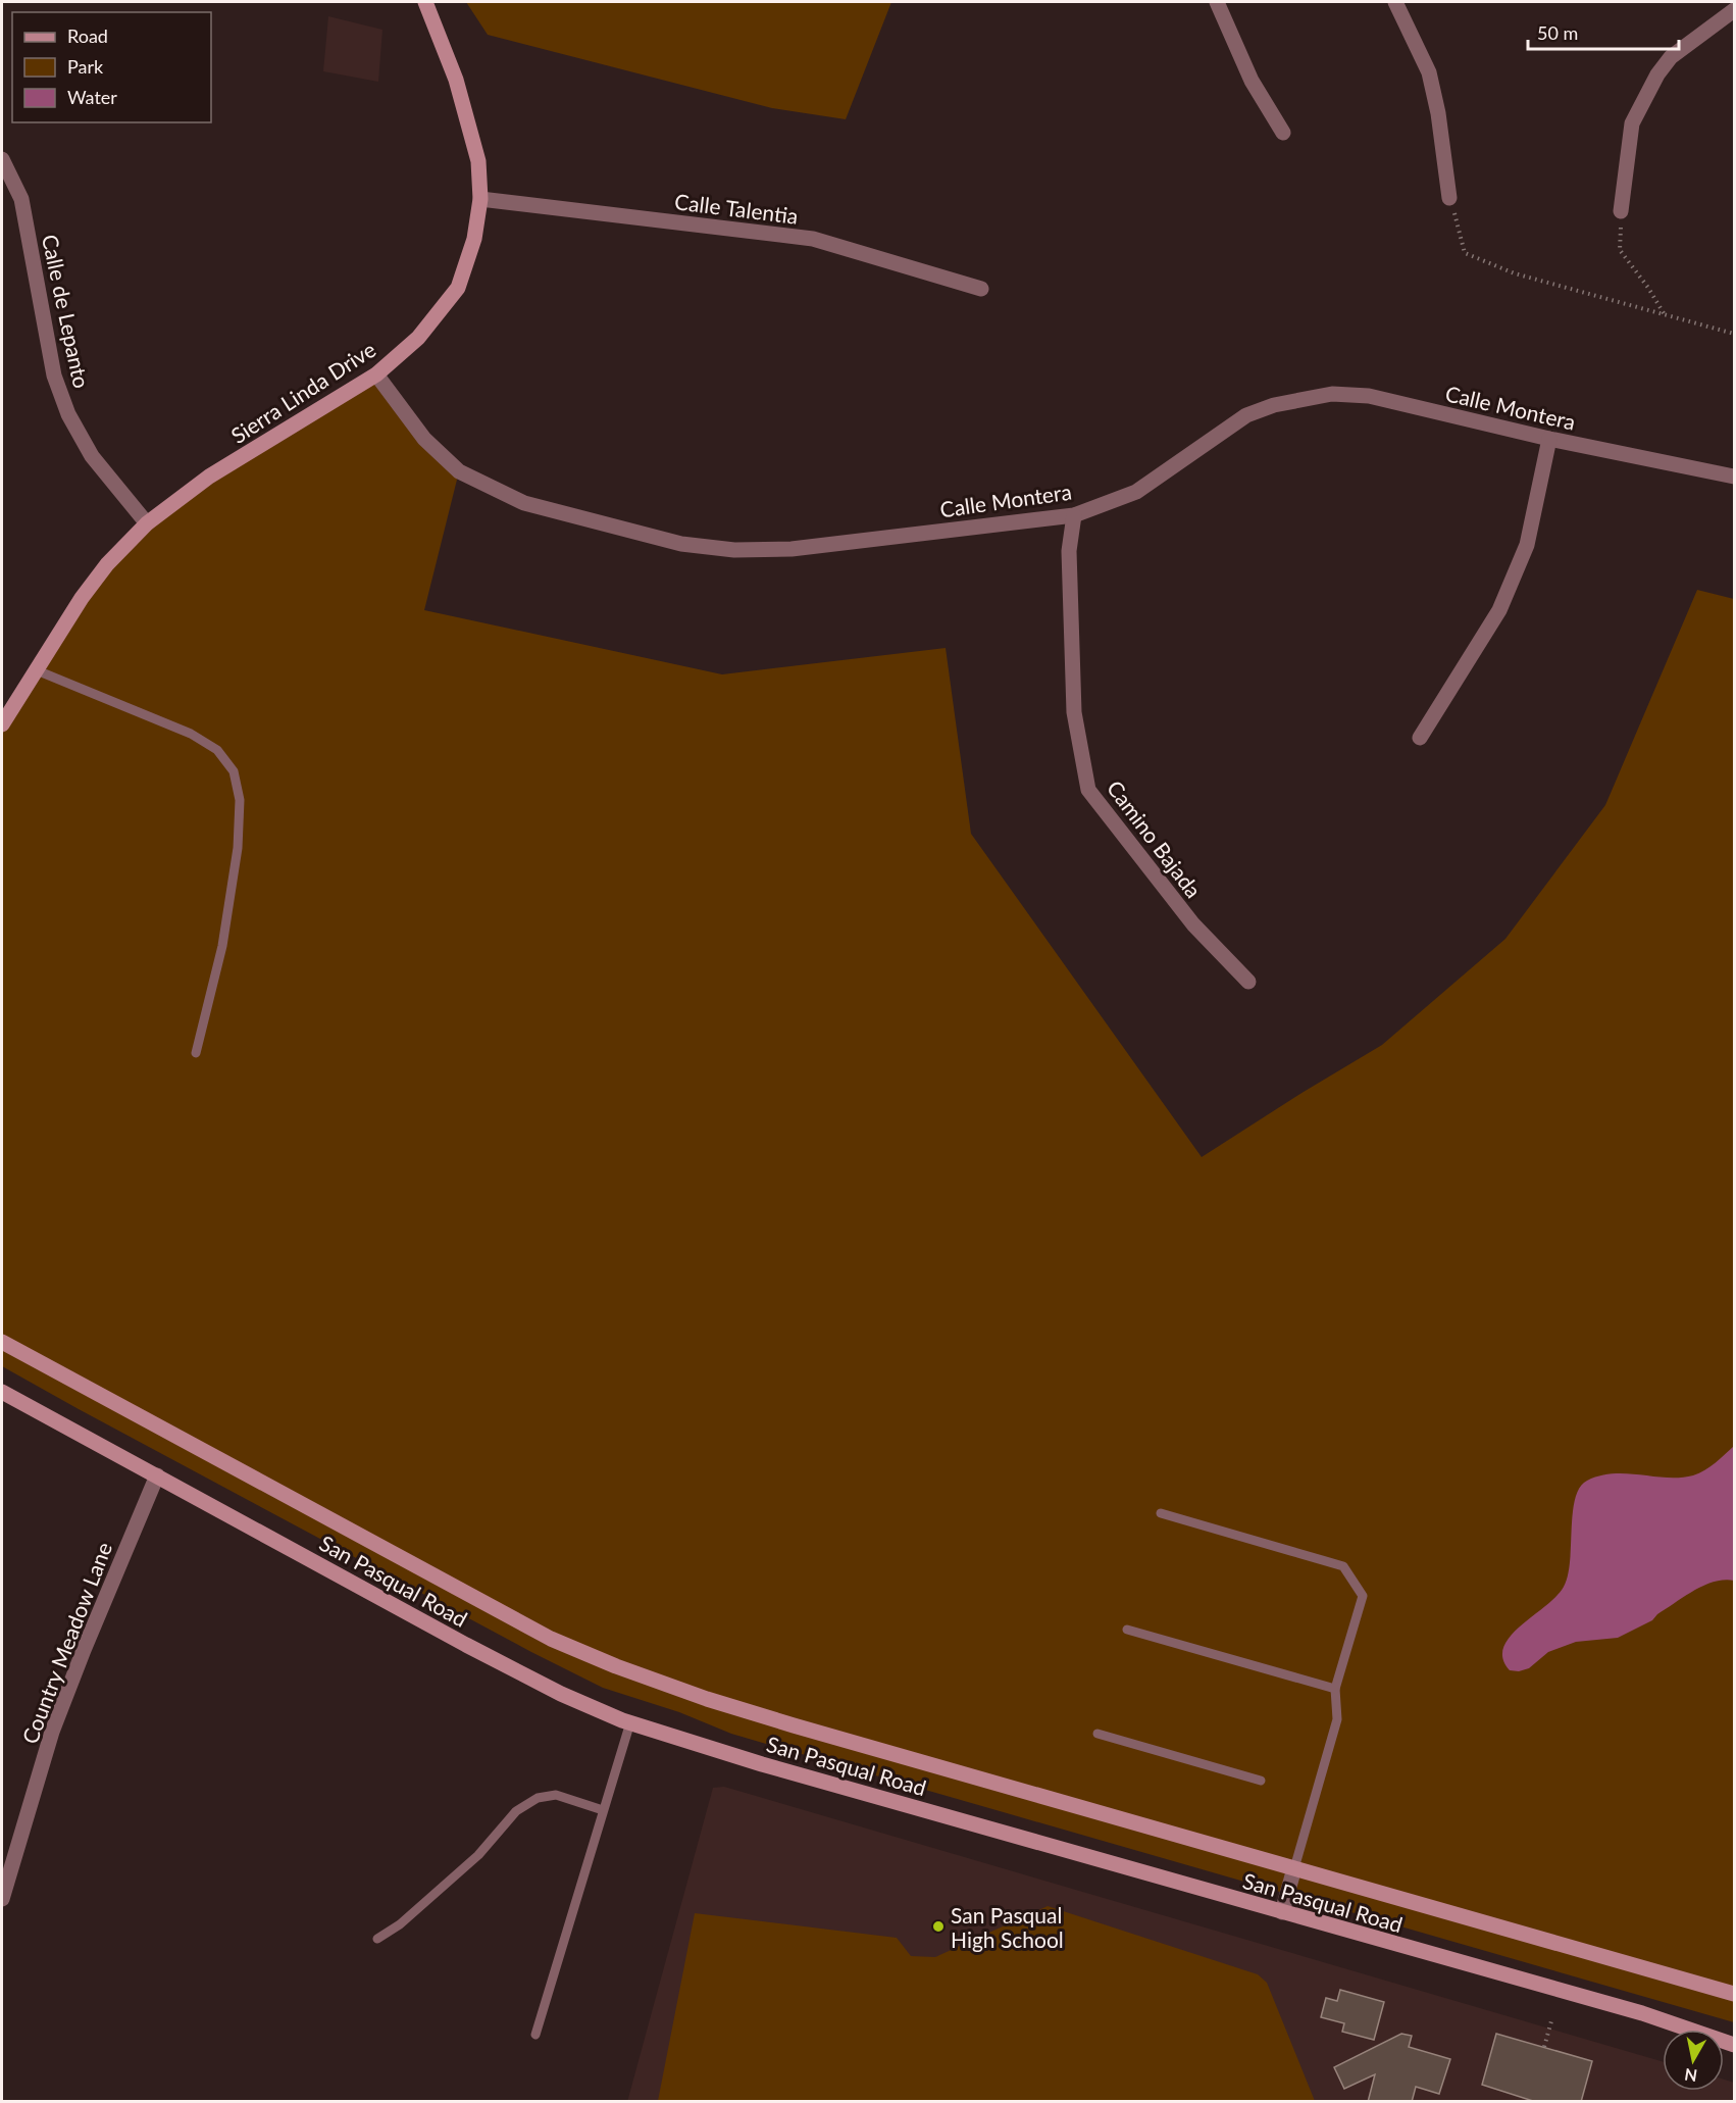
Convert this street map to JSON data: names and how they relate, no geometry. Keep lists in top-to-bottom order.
{
  "streets": {
    "main road": ["Sierra Linda Drive", "San Pasqual Road"],
    "street": [
      "Calle Talentia",
      "Calle de Lepanto",
      "Calle Montera",
      "Camino Bajada",
      "Country Meadow Lane"
    ]
  },
  "crossings": [
    ["Calle Talentia", "Sierra Linda Drive"],
    ["Calle de Lepanto", "Sierra Linda Drive"],
    ["Sierra Linda Drive", "Calle Montera"],
    ["Calle Montera", "Camino Bajada"],
    ["San Pasqual Road", "Country Meadow Lane"]
  ],
  "places": ["San Pasqual High School"],
  "legend": ["Road", "Park", "Water"],
  "scale_bar": "50 m",
  "north": "bottom"
}
